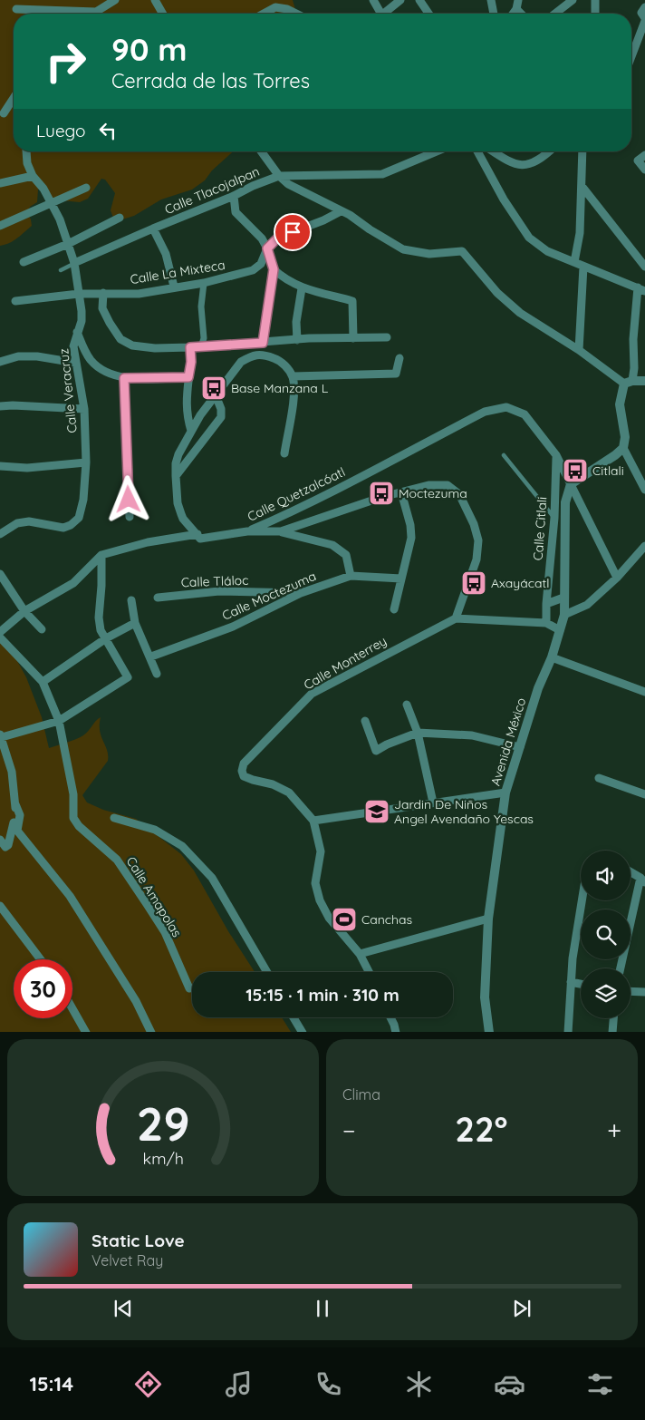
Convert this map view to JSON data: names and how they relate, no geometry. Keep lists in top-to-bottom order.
{
  "streets": {
    "street": [
      "Calle Tlacojalpan",
      "Calle La Mixteca",
      "Calle Veracruz",
      "Calle Quetzalcóatl",
      "Calle Citlali",
      "Calle Tláloc",
      "Calle Moctezuma",
      "Calle Monterrey",
      "Avenida México",
      "Calle Amapolas"
    ]
  },
  "crossings": [
    ["Calle Tlacojalpan", "Calle Veracruz"],
    ["Calle La Mixteca", "Calle Veracruz"],
    ["Calle Quetzalcóatl", "Calle Citlali"],
    ["Calle Quetzalcóatl", "Calle Monterrey"],
    ["Calle Tláloc", "Calle Moctezuma"]
  ],
  "places": {
    "bus stop": [
      "Base Manzana L",
      "Citlali",
      "Moctezuma",
      "Axayácatl"
    ],
    "school or university": ["Jardin De Niños Angel Avendaño Yescas"],
    "sports": ["Canchas"]
  },
  "page": {
    "turn": ["90 m", "Cerrada de las Torres"],
    "then": "Luego",
    "limit": "30",
    "trip": "15:15 · 1 min · 310 m",
    "tile": "Clima",
    "heat": ["−", "22°", "+"],
    "song": ["Static Love", "Velvet Ray"],
    "tabs": "15:14",
    "gauge": ["29", "km/h"]
  }
}
